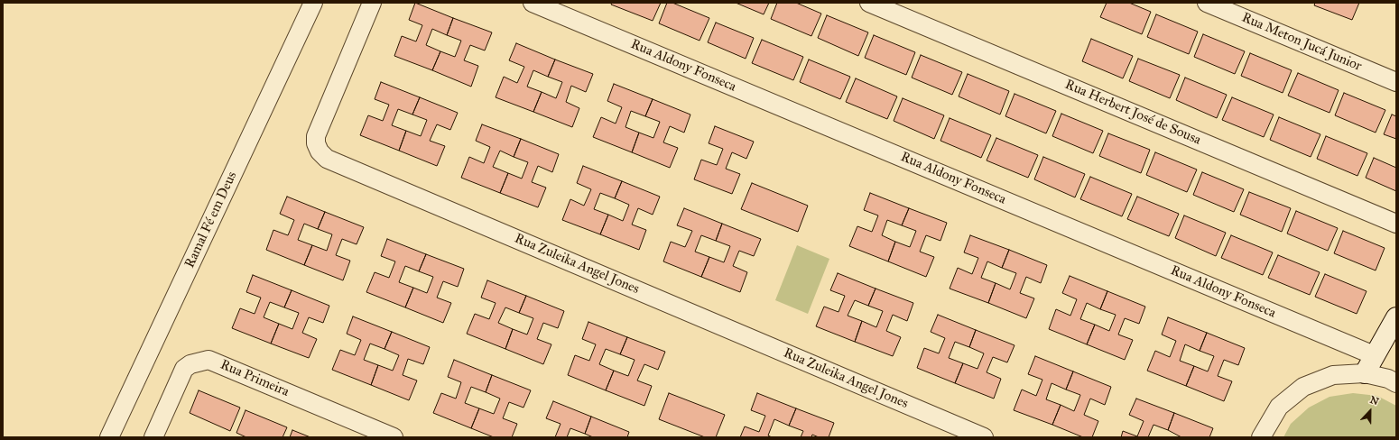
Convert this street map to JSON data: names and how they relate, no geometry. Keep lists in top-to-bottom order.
{
  "streets": {
    "street": [
      "Rua Meton Jucá Junior",
      "Rua Aldony Fonseca",
      "Rua Herbert José de Sousa",
      "Ramal Fé em Deus",
      "Rua Zuleika Angel Jones",
      "Rua Primeira"
    ]
  },
  "north": "top"
}
